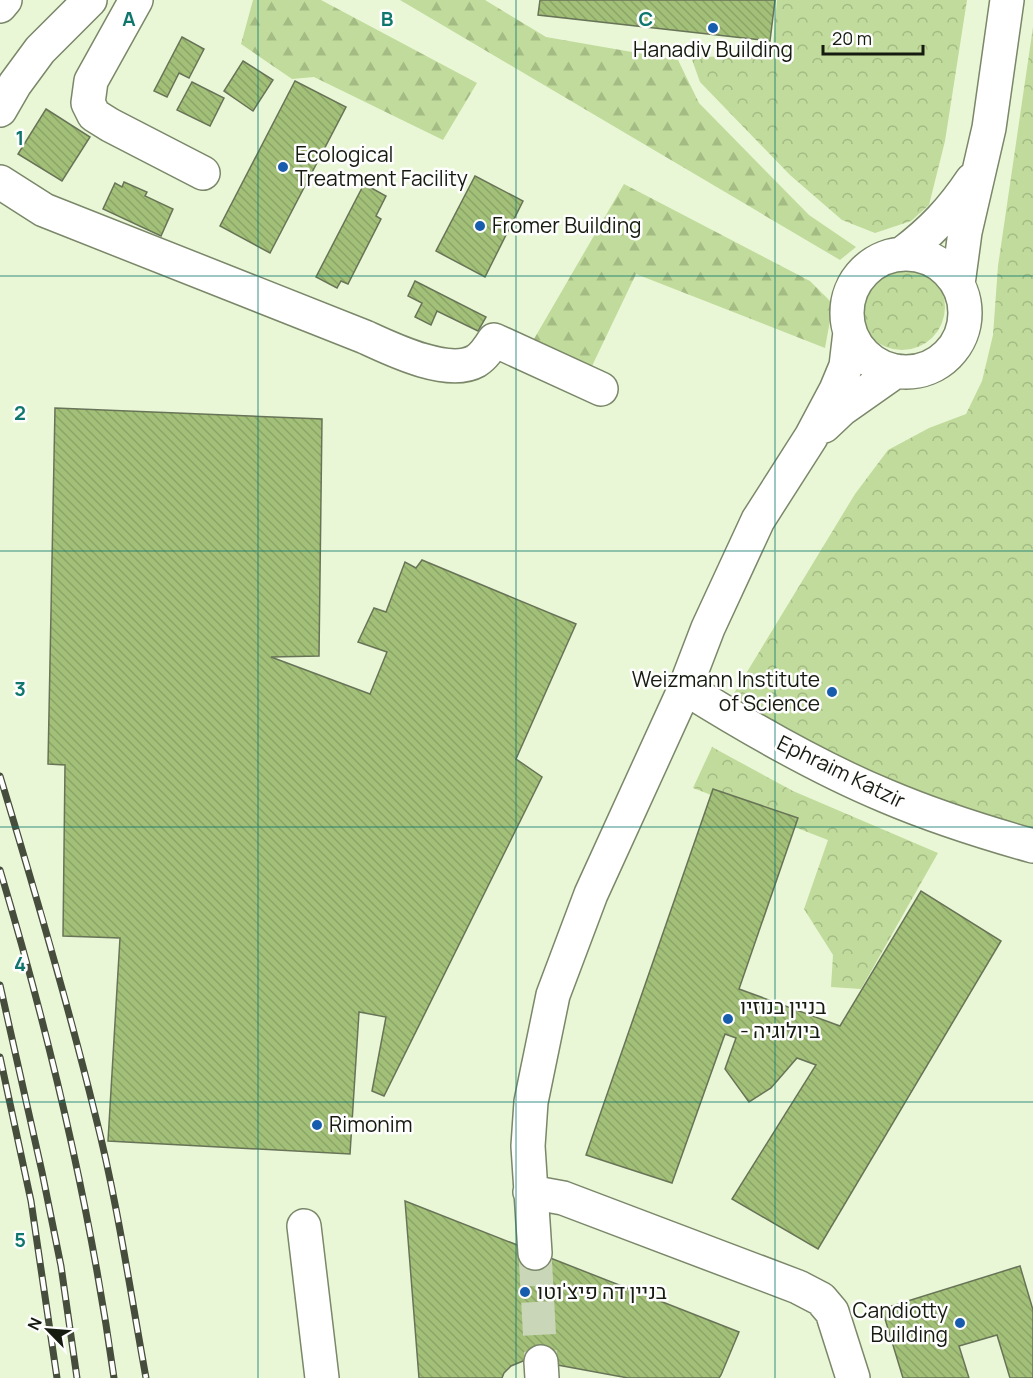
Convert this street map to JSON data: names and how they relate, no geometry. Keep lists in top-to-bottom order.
{
  "streets": {
    "street": ["Ephraim Katzir"]
  },
  "places": [
    "Hanadiv Building",
    "Ecological Treatment Facility",
    "Fromer Building",
    "Weizmann Institute of Science",
    "בניין בנוזיו - ביולוגיה",
    "Rimonim",
    "בניין דה פיצ'וטו",
    "Candiotty Building"
  ],
  "scale_bar": "20 m",
  "north": "top left",
  "grid": {
    "columns": ["A", "B", "C"],
    "rows": [
      "1",
      "2",
      "3",
      "4",
      "5"
    ]
  }
}
